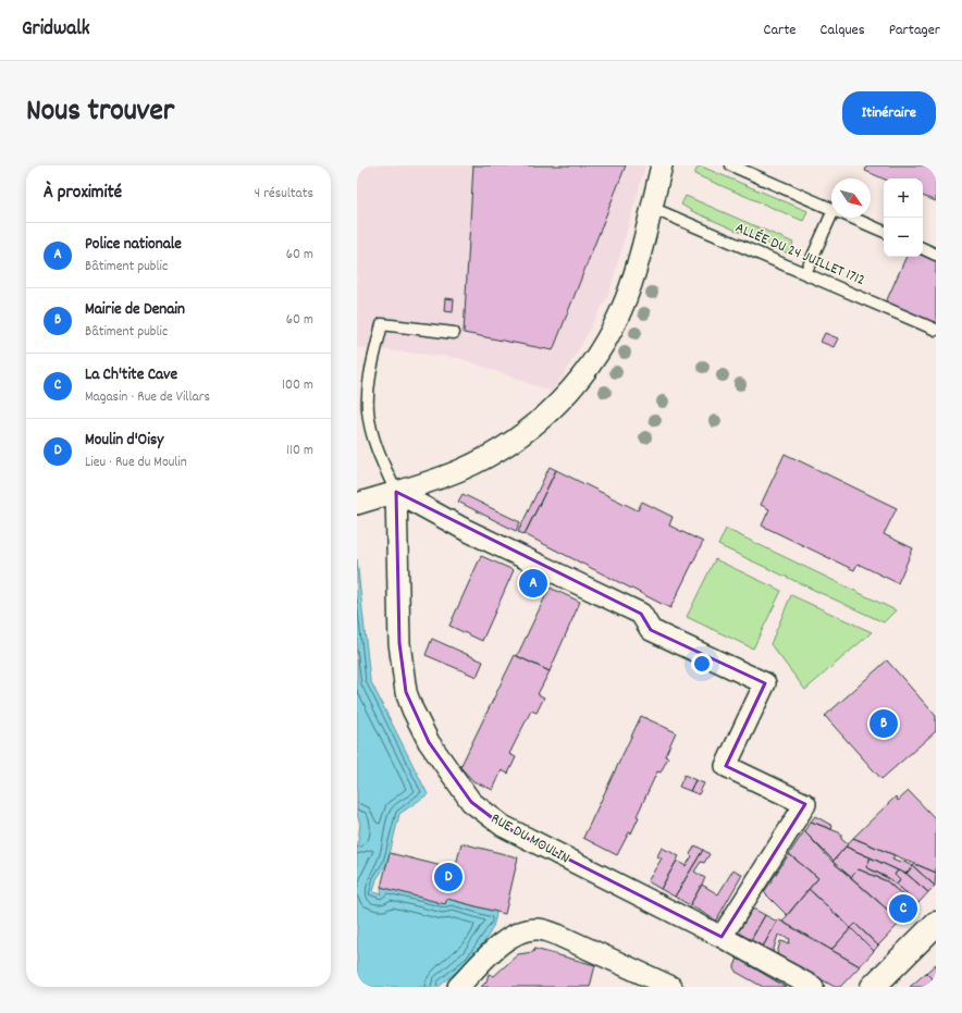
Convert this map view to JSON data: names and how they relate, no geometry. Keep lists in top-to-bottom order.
{
  "streets": {
    "street": ["RUE DU MOULIN"],
    "lane": ["ALLÉE DU 24 JUILLET 1712"]
  },
  "north": "bottom right",
  "page": {
    "header": "Gridwalk",
    "nav": ["Carte", "Calques", "Partager"],
    "title": "Nous trouver",
    "buttons": "Itinéraire",
    "heading": ["À proximité", "4 résultats"],
    "map_buttons": ["+", "−"],
    "list": [
      {
        "mark": "A",
        "name": "Police nationale",
        "note": "Bâtiment public",
        "value": "60 m"
      },
      {
        "mark": "B",
        "name": "Mairie de Denain",
        "note": "Bâtiment public",
        "value": "60 m"
      },
      {
        "mark": "C",
        "name": "La Ch'tite Cave",
        "note": "Magasin · Rue de Villars",
        "value": "100 m"
      },
      {
        "mark": "D",
        "name": "Moulin d'Oisy",
        "note": "Lieu · Rue du Moulin",
        "value": "110 m"
      }
    ],
    "pins": [
      "A",
      "B",
      "D",
      "C"
    ]
  }
}
